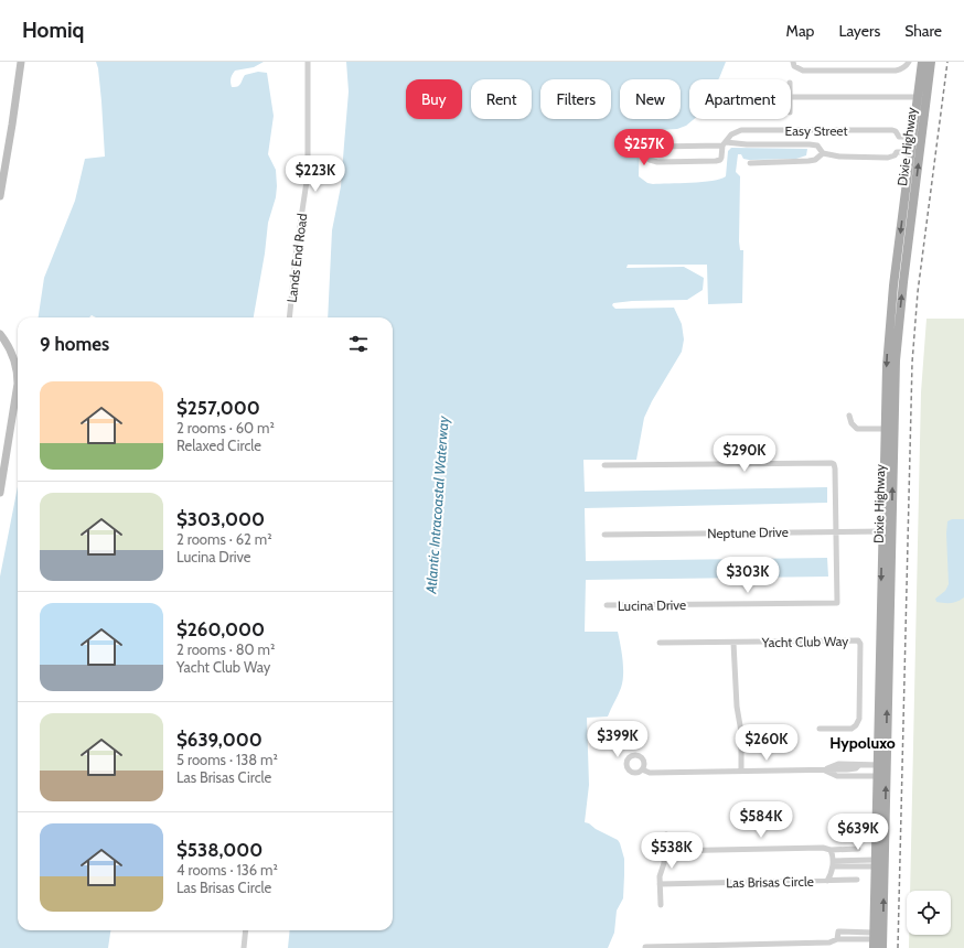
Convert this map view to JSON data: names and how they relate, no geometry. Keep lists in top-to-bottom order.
{
  "streets": {
    "main road": ["Dixie Highway"],
    "street": [
      "Easy Street",
      "Lands End Road",
      "Neptune Drive",
      "Lucina Drive",
      "Yacht Club Way",
      "Las Brisas Circle"
    ]
  },
  "crossings": [
    ["Easy Street", "Dixie Highway"],
    ["Dixie Highway", "Neptune Drive"],
    ["Neptune Drive", "Lucina Drive"]
  ],
  "districts": ["Hypoluxo"],
  "water": ["Atlantic Intracoastal Waterway"],
  "page": {
    "header": "Homiq",
    "nav": ["Map", "Layers", "Share"],
    "chip": [
      "Buy",
      "Rent",
      "Filters",
      "New",
      "Apartment"
    ],
    "price": [
      "$257K",
      "$223K",
      "$290K",
      "$303K",
      "$399K",
      "$260K",
      "$584K",
      "$639K",
      "$538K"
    ],
    "heading": "9 homes",
    "list": [
      {
        "name": "$257,000",
        "note": "2 rooms · 60 m² · Relaxed Circle"
      },
      {
        "name": "$303,000",
        "note": "2 rooms · 62 m² · Lucina Drive"
      },
      {
        "name": "$260,000",
        "note": "2 rooms · 80 m² · Yacht Club Way"
      },
      {
        "name": "$639,000",
        "note": "5 rooms · 138 m² · Las Brisas Circle"
      },
      {
        "name": "$538,000",
        "note": "4 rooms · 136 m² · Las Brisas Circle"
      }
    ]
  }
}
